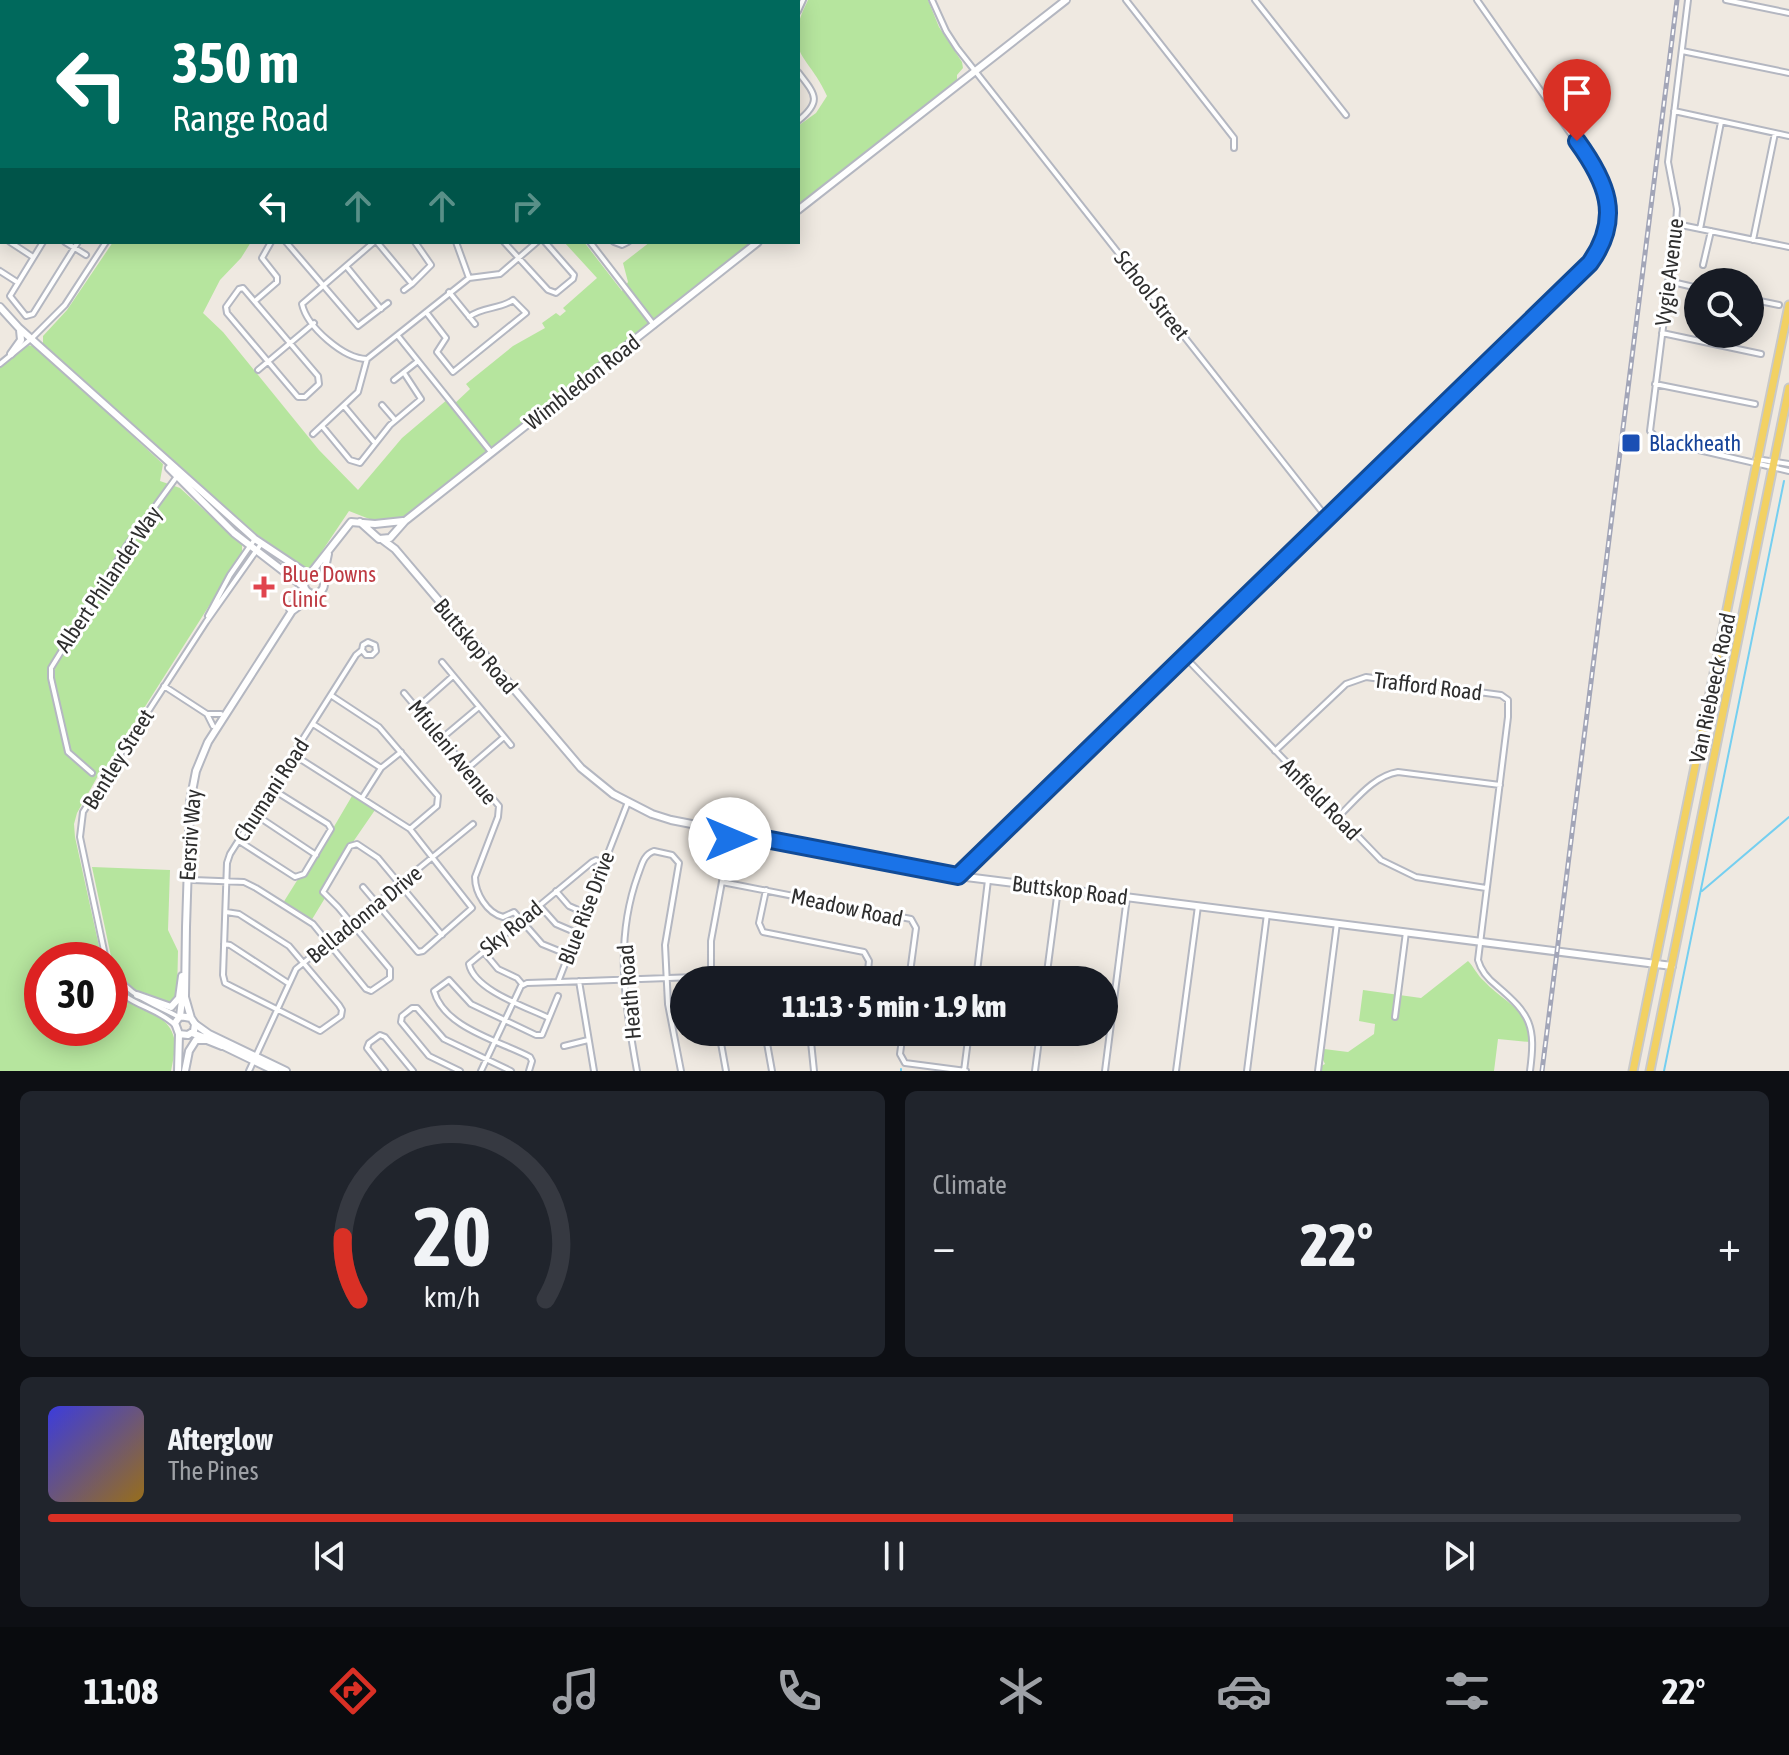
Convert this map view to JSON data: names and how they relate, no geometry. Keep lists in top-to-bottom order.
{
  "streets": {
    "main road": [
      "Wimbledon Road",
      "Buttskop Road",
      "Van Riebeeck Road",
      "Eersriv Way"
    ],
    "street": [
      "Vygie Avenue",
      "School Street",
      "Albert Philander Way",
      "Trafford Road",
      "Mfuleni Avenue",
      "Bentley Street",
      "Chumani Road",
      "Anfield Road",
      "Meadow Road",
      "Blue Rise Drive",
      "Belladonna Drive",
      "Sky Road",
      "Heath Road"
    ]
  },
  "crossings": [
    ["Vygie Avenue", "Van Riebeeck Road"],
    ["Wimbledon Road", "Buttskop Road"],
    ["Buttskop Road", "Trafford Road"],
    ["Buttskop Road", "Van Riebeeck Road"],
    ["Buttskop Road", "Blue Rise Drive"],
    ["Trafford Road", "Anfield Road"],
    ["Mfuleni Avenue", "Sky Road"],
    ["Bentley Street", "Eersriv Way"],
    ["Chumani Road", "Belladonna Drive"],
    ["Blue Rise Drive", "Sky Road"]
  ],
  "places": {
    "transit": ["Blackheath"],
    "health": ["Blue Downs Clinic"]
  },
  "page": {
    "turn": ["350 m", "Range Road"],
    "limit": "30",
    "trip": "11:13 · 5 min · 1.9 km",
    "tile": "Climate",
    "heat": ["−", "22°", "+"],
    "song": ["Afterglow", "The Pines"],
    "tabs": ["11:08", "22°"],
    "gauge": ["20", "km/h"]
  }
}
